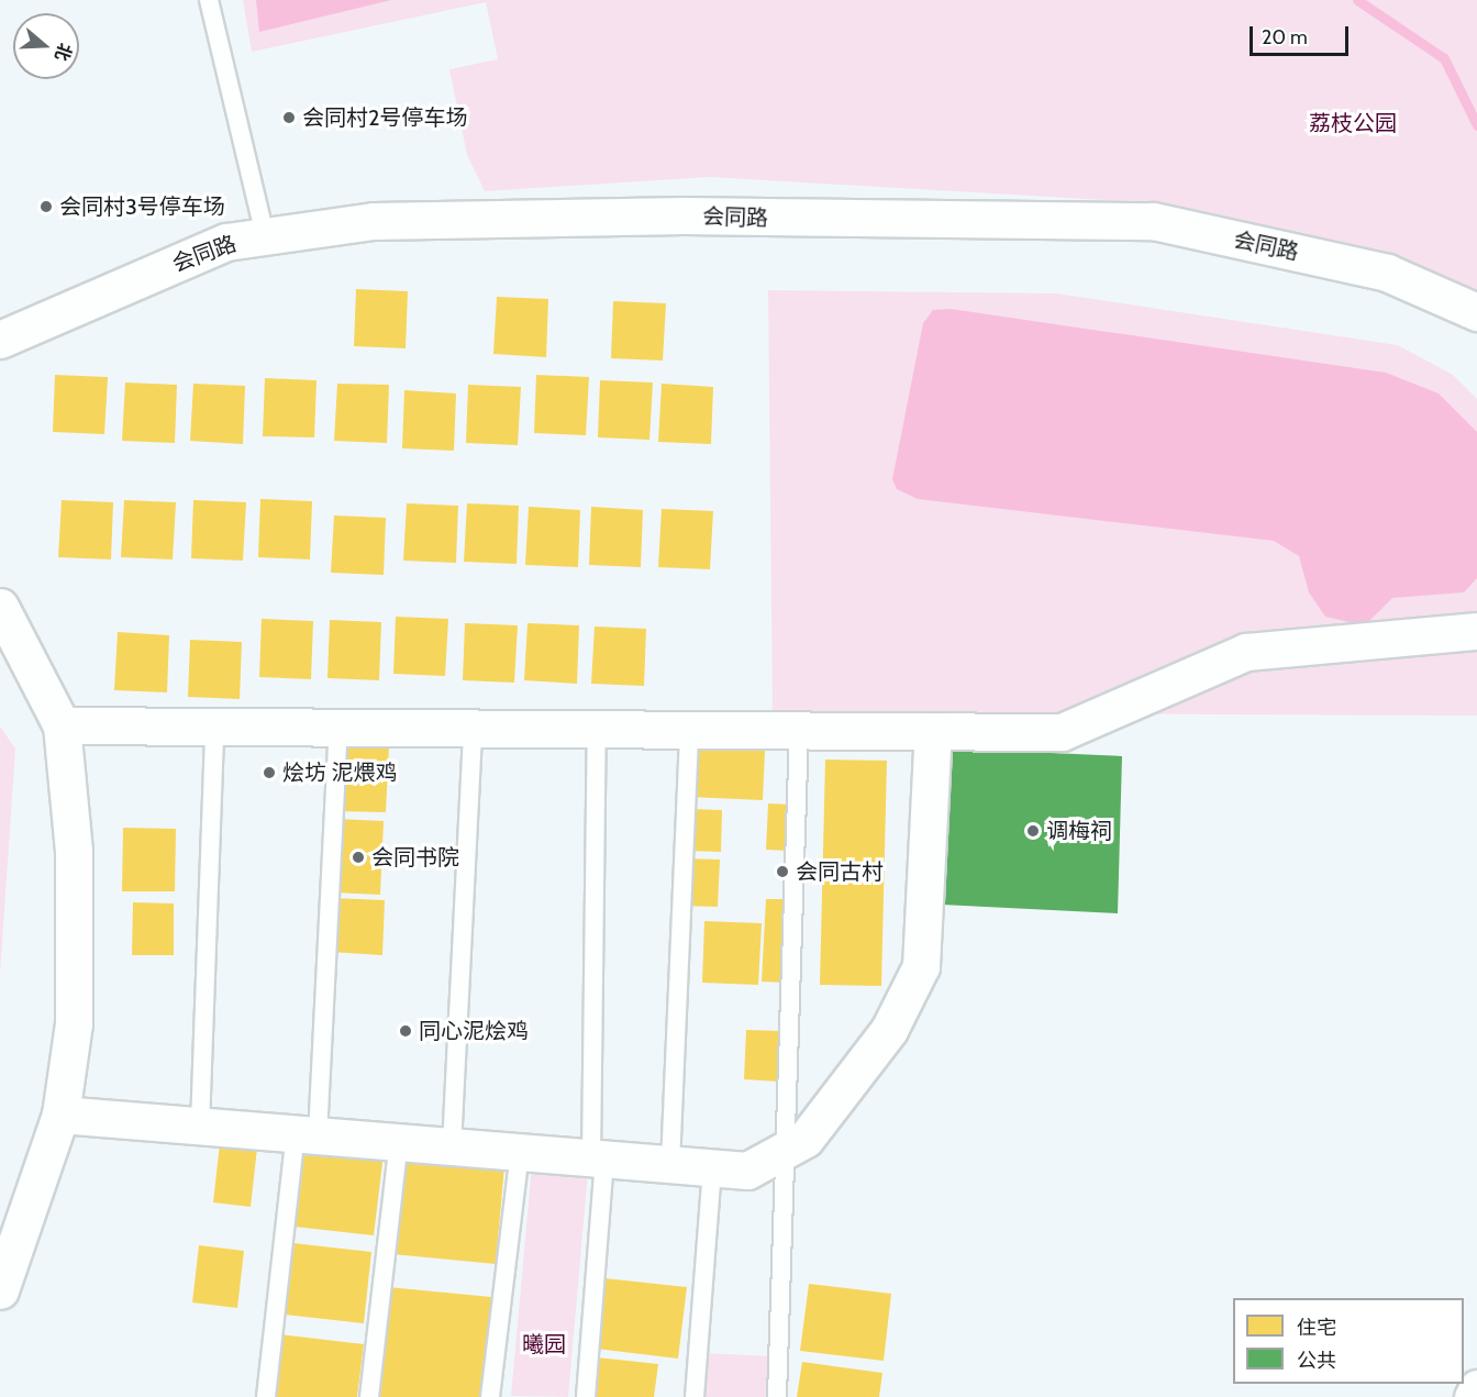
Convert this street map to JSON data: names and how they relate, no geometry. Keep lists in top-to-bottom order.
{
  "streets": {
    "street": ["会同路"]
  },
  "parks": ["荔枝公园", "曦园"],
  "places": [
    "会同村2号停车场",
    "会同村3号停车场",
    "烩坊 泥煨鸡",
    "调梅祠",
    "会同书院",
    "会同古村",
    "同心泥烩鸡"
  ],
  "legend": ["住宅", "公共"],
  "scale_bar": "20 m",
  "north": "right"
}
